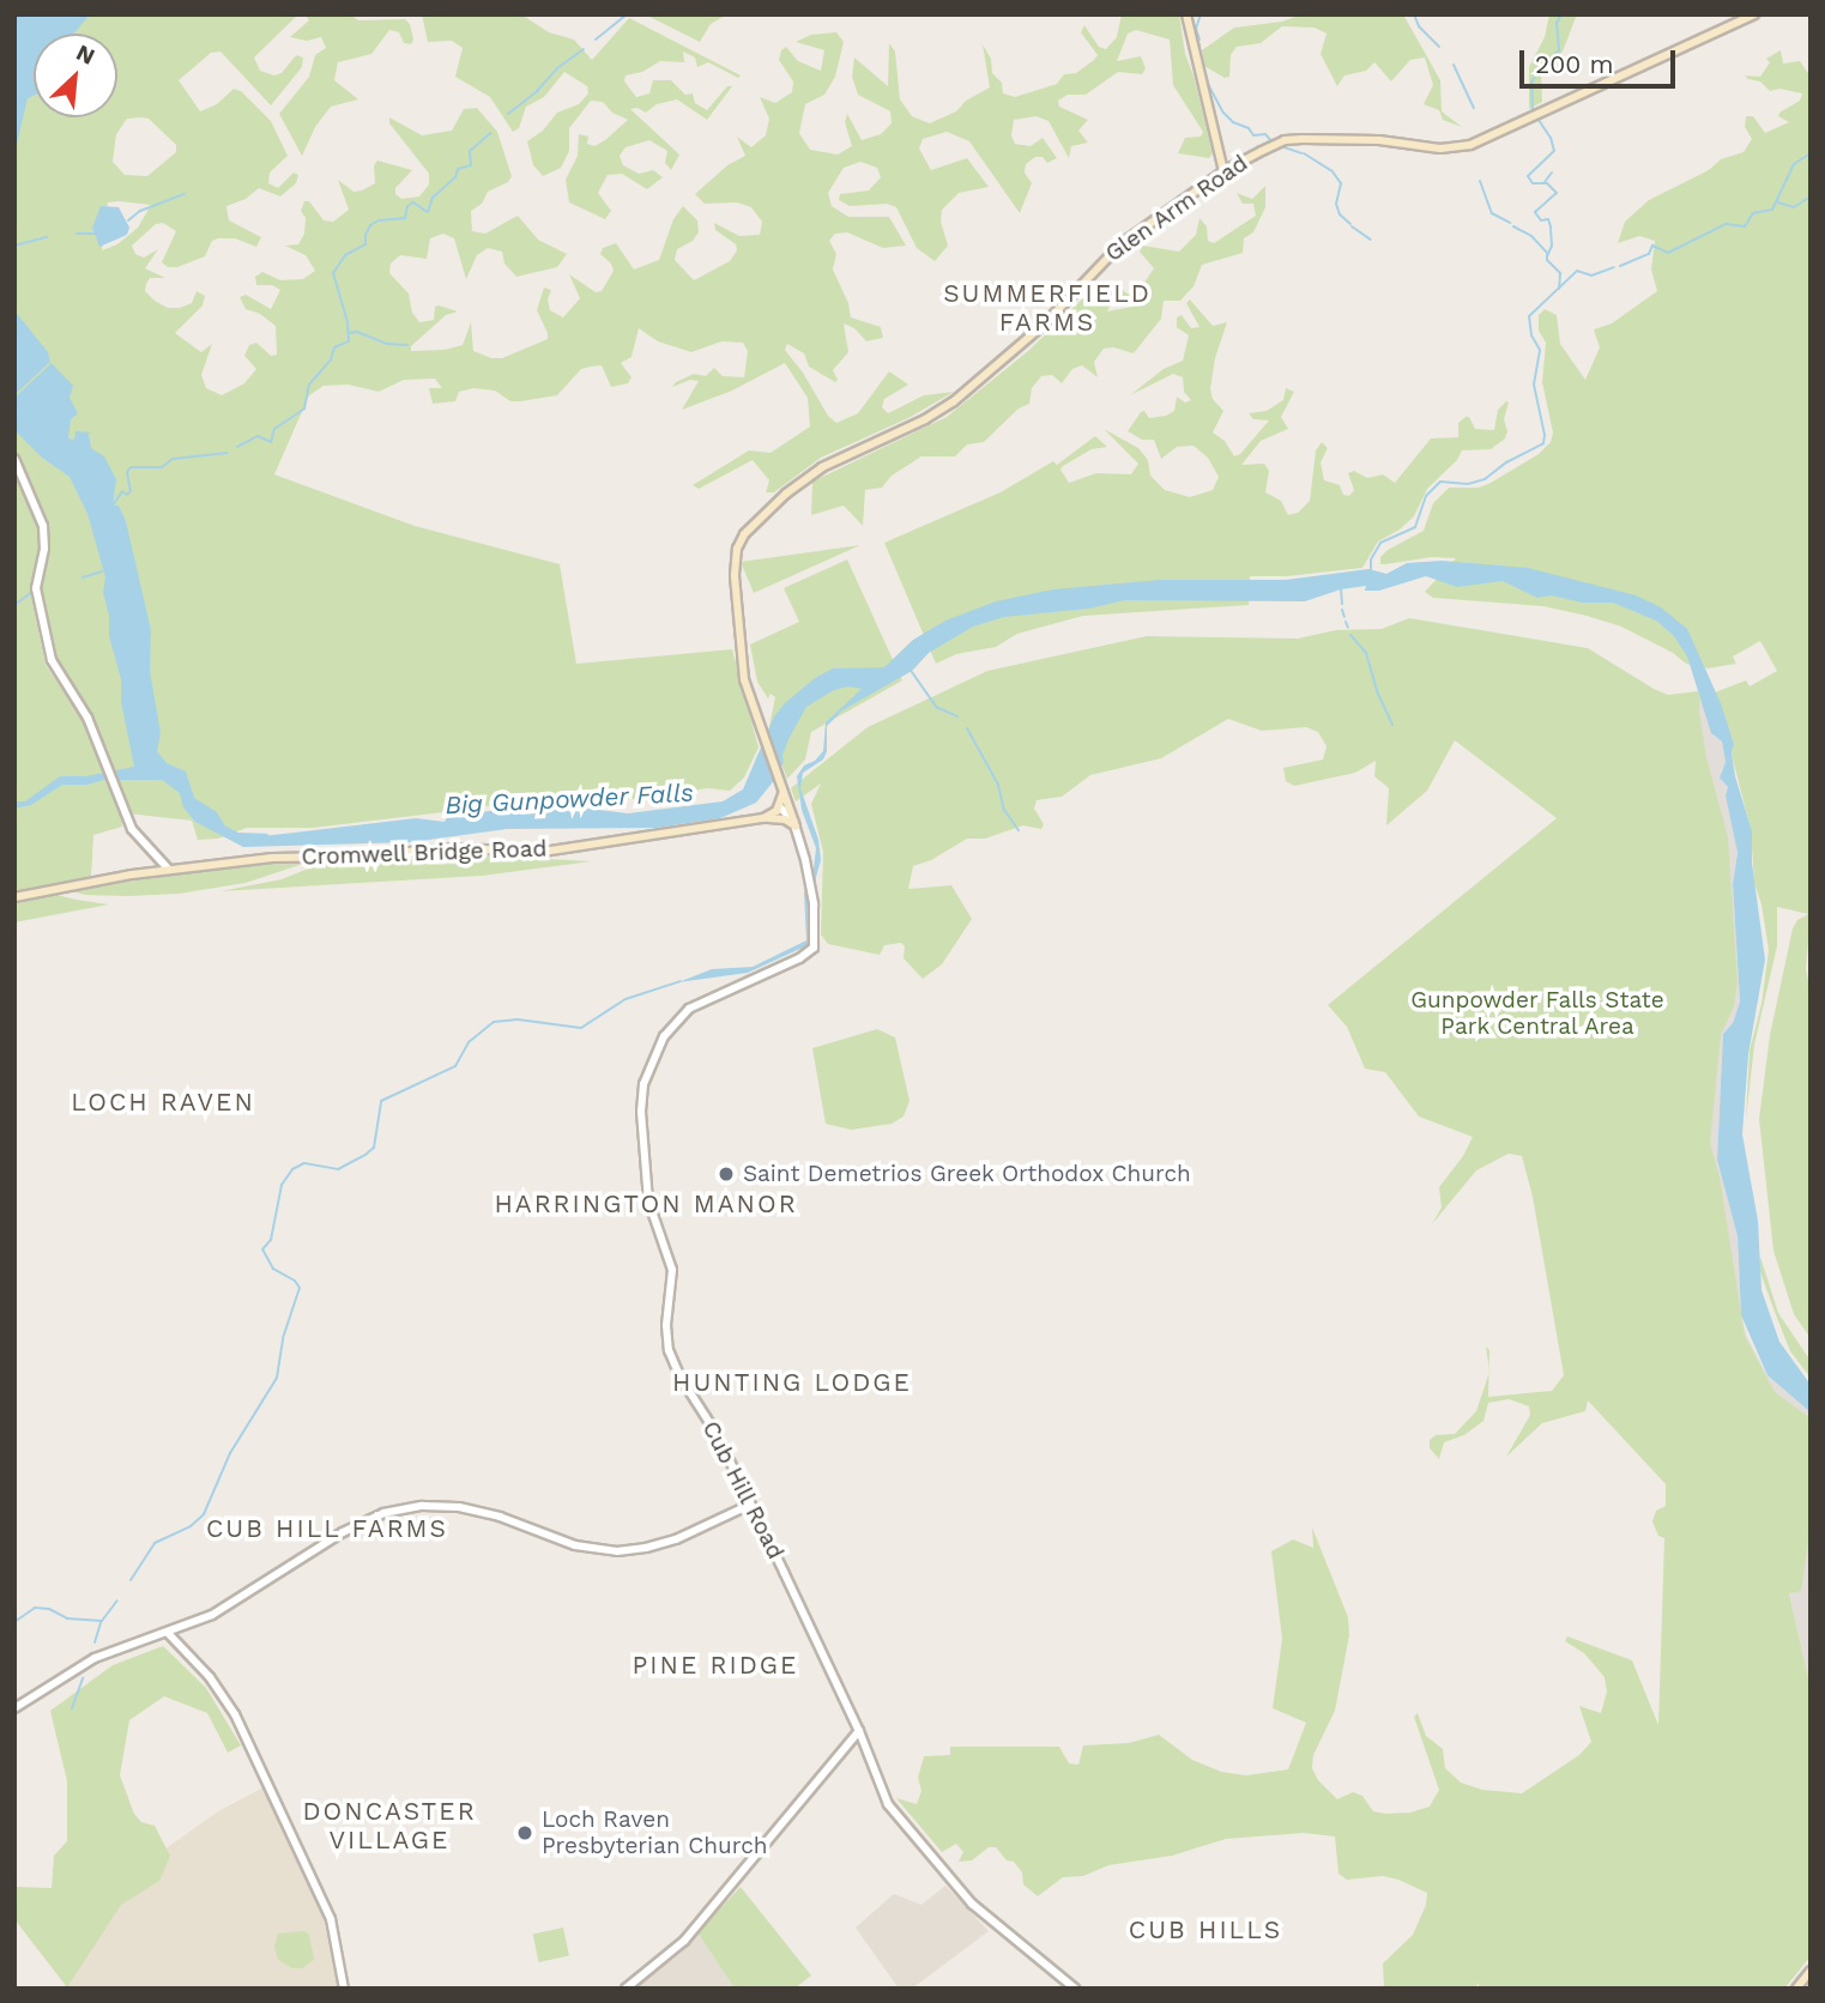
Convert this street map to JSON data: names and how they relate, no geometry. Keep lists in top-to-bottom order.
{
  "streets": {
    "main road": ["Glen Arm Road", "Cromwell Bridge Road"],
    "street": ["Cub Hill Road"]
  },
  "crossings": [
    ["Glen Arm Road", "Cub Hill Road"],
    ["Cromwell Bridge Road", "Cub Hill Road"]
  ],
  "districts": [
    "SUMMERFIELD FARMS",
    "LOCH RAVEN",
    "HARRINGTON MANOR",
    "HUNTING LODGE",
    "CUB HILL FARMS",
    "PINE RIDGE",
    "DONCASTER VILLAGE",
    "CUB HILLS"
  ],
  "water": ["Big Gunpowder Falls"],
  "parks": ["Gunpowder Falls State Park Central Area"],
  "places": ["Saint Demetrios Greek Orthodox Church", "Loch Raven Presbyterian Church"],
  "scale_bar": "200 m",
  "north": "top right"
}
